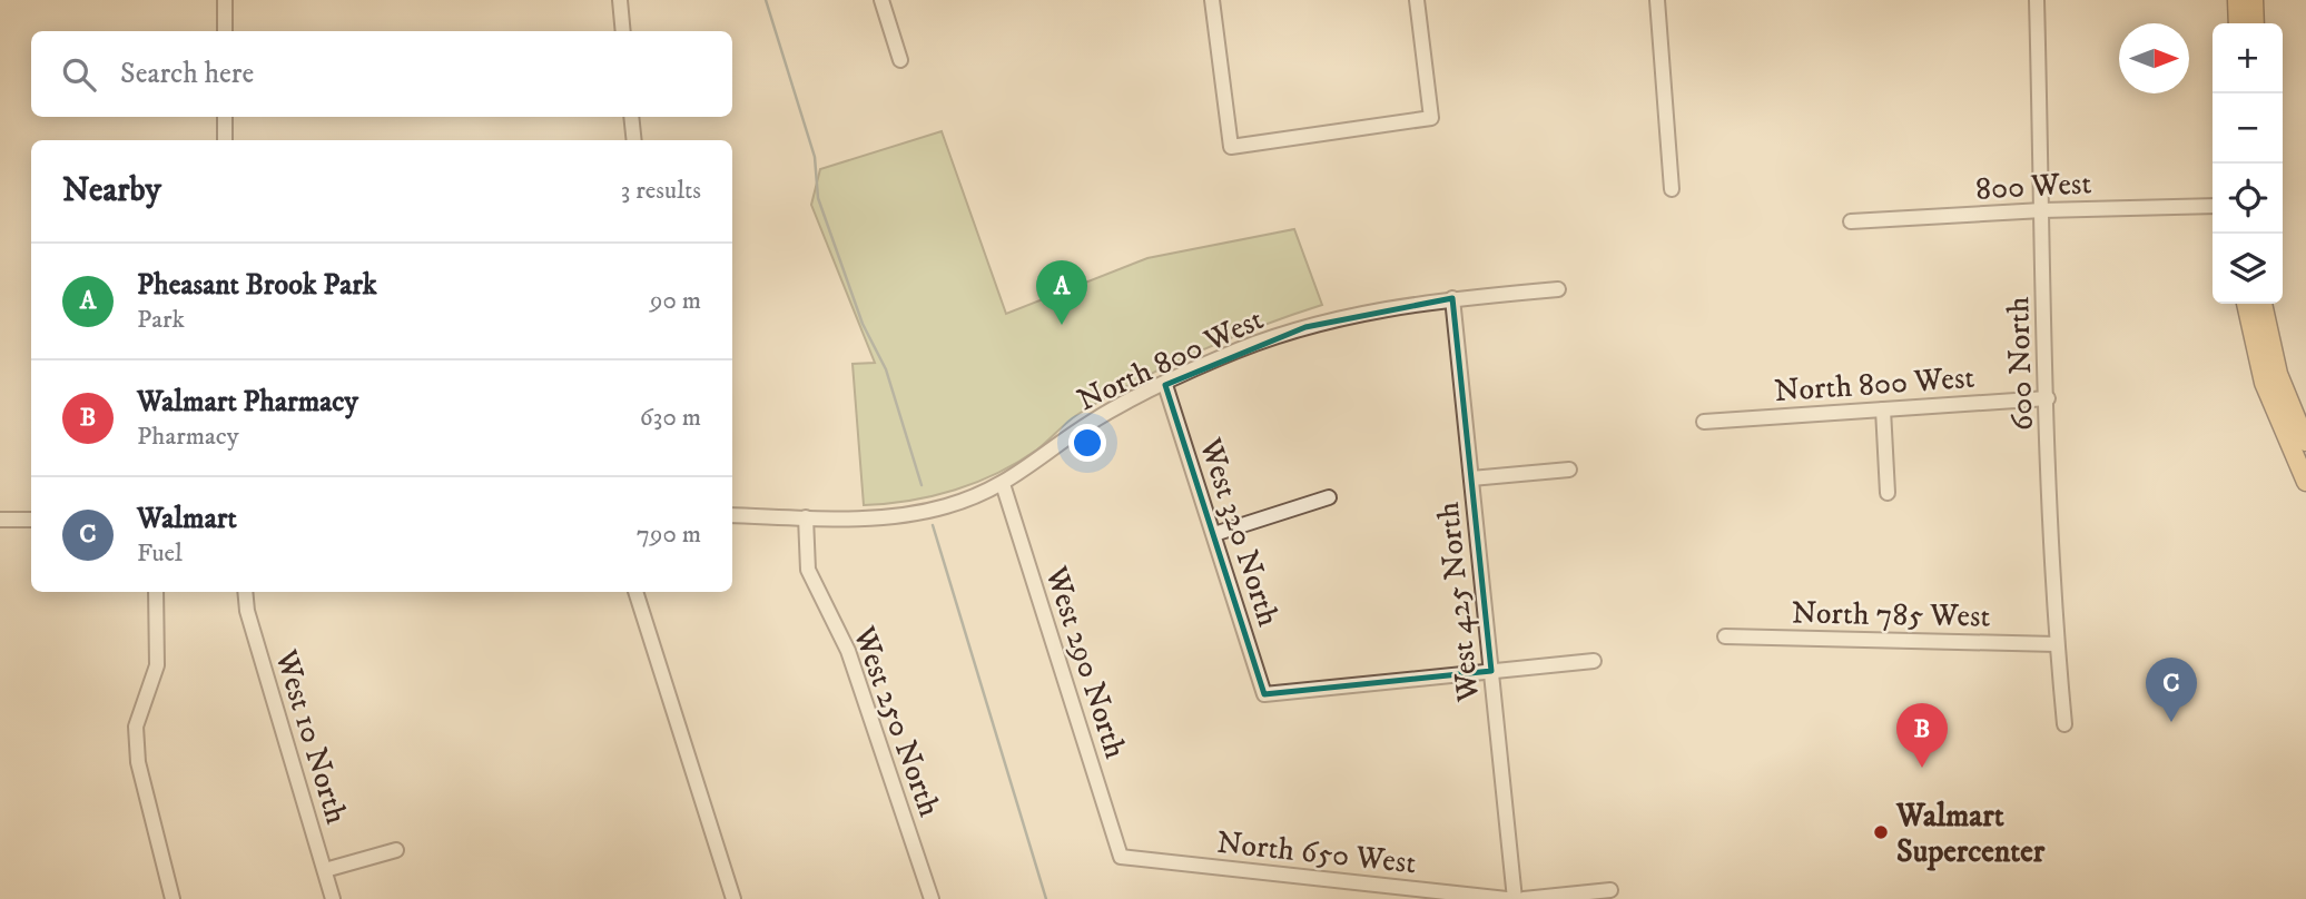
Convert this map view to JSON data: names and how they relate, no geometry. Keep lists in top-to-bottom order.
{
  "streets": {
    "street": [
      "800 West",
      "North 800 West",
      "600 North",
      "West 320 North",
      "West 425 North",
      "North 785 West",
      "West 290 North",
      "West 250 North",
      "West 10 North",
      "North 650 West"
    ]
  },
  "crossings": [
    ["800 West", "600 North"],
    ["North 800 West", "600 North"],
    ["North 800 West", "West 320 North"],
    ["North 800 West", "West 425 North"],
    ["North 800 West", "West 290 North"],
    ["North 800 West", "West 250 North"],
    ["600 North", "North 785 West"],
    ["West 320 North", "West 425 North"],
    ["West 290 North", "North 650 West"]
  ],
  "places": ["Walmart Supercenter"],
  "north": "right",
  "page": {
    "map_buttons": ["+", "−"],
    "search": "Search here",
    "heading": ["Nearby", "3 results"],
    "list": [
      {
        "mark": "A",
        "name": "Pheasant Brook Park",
        "note": "Park",
        "value": "90 m"
      },
      {
        "mark": "B",
        "name": "Walmart Pharmacy",
        "note": "Pharmacy",
        "value": "630 m"
      },
      {
        "mark": "C",
        "name": "Walmart",
        "note": "Fuel",
        "value": "790 m"
      }
    ],
    "pins": ["A", "C", "B"]
  }
}
